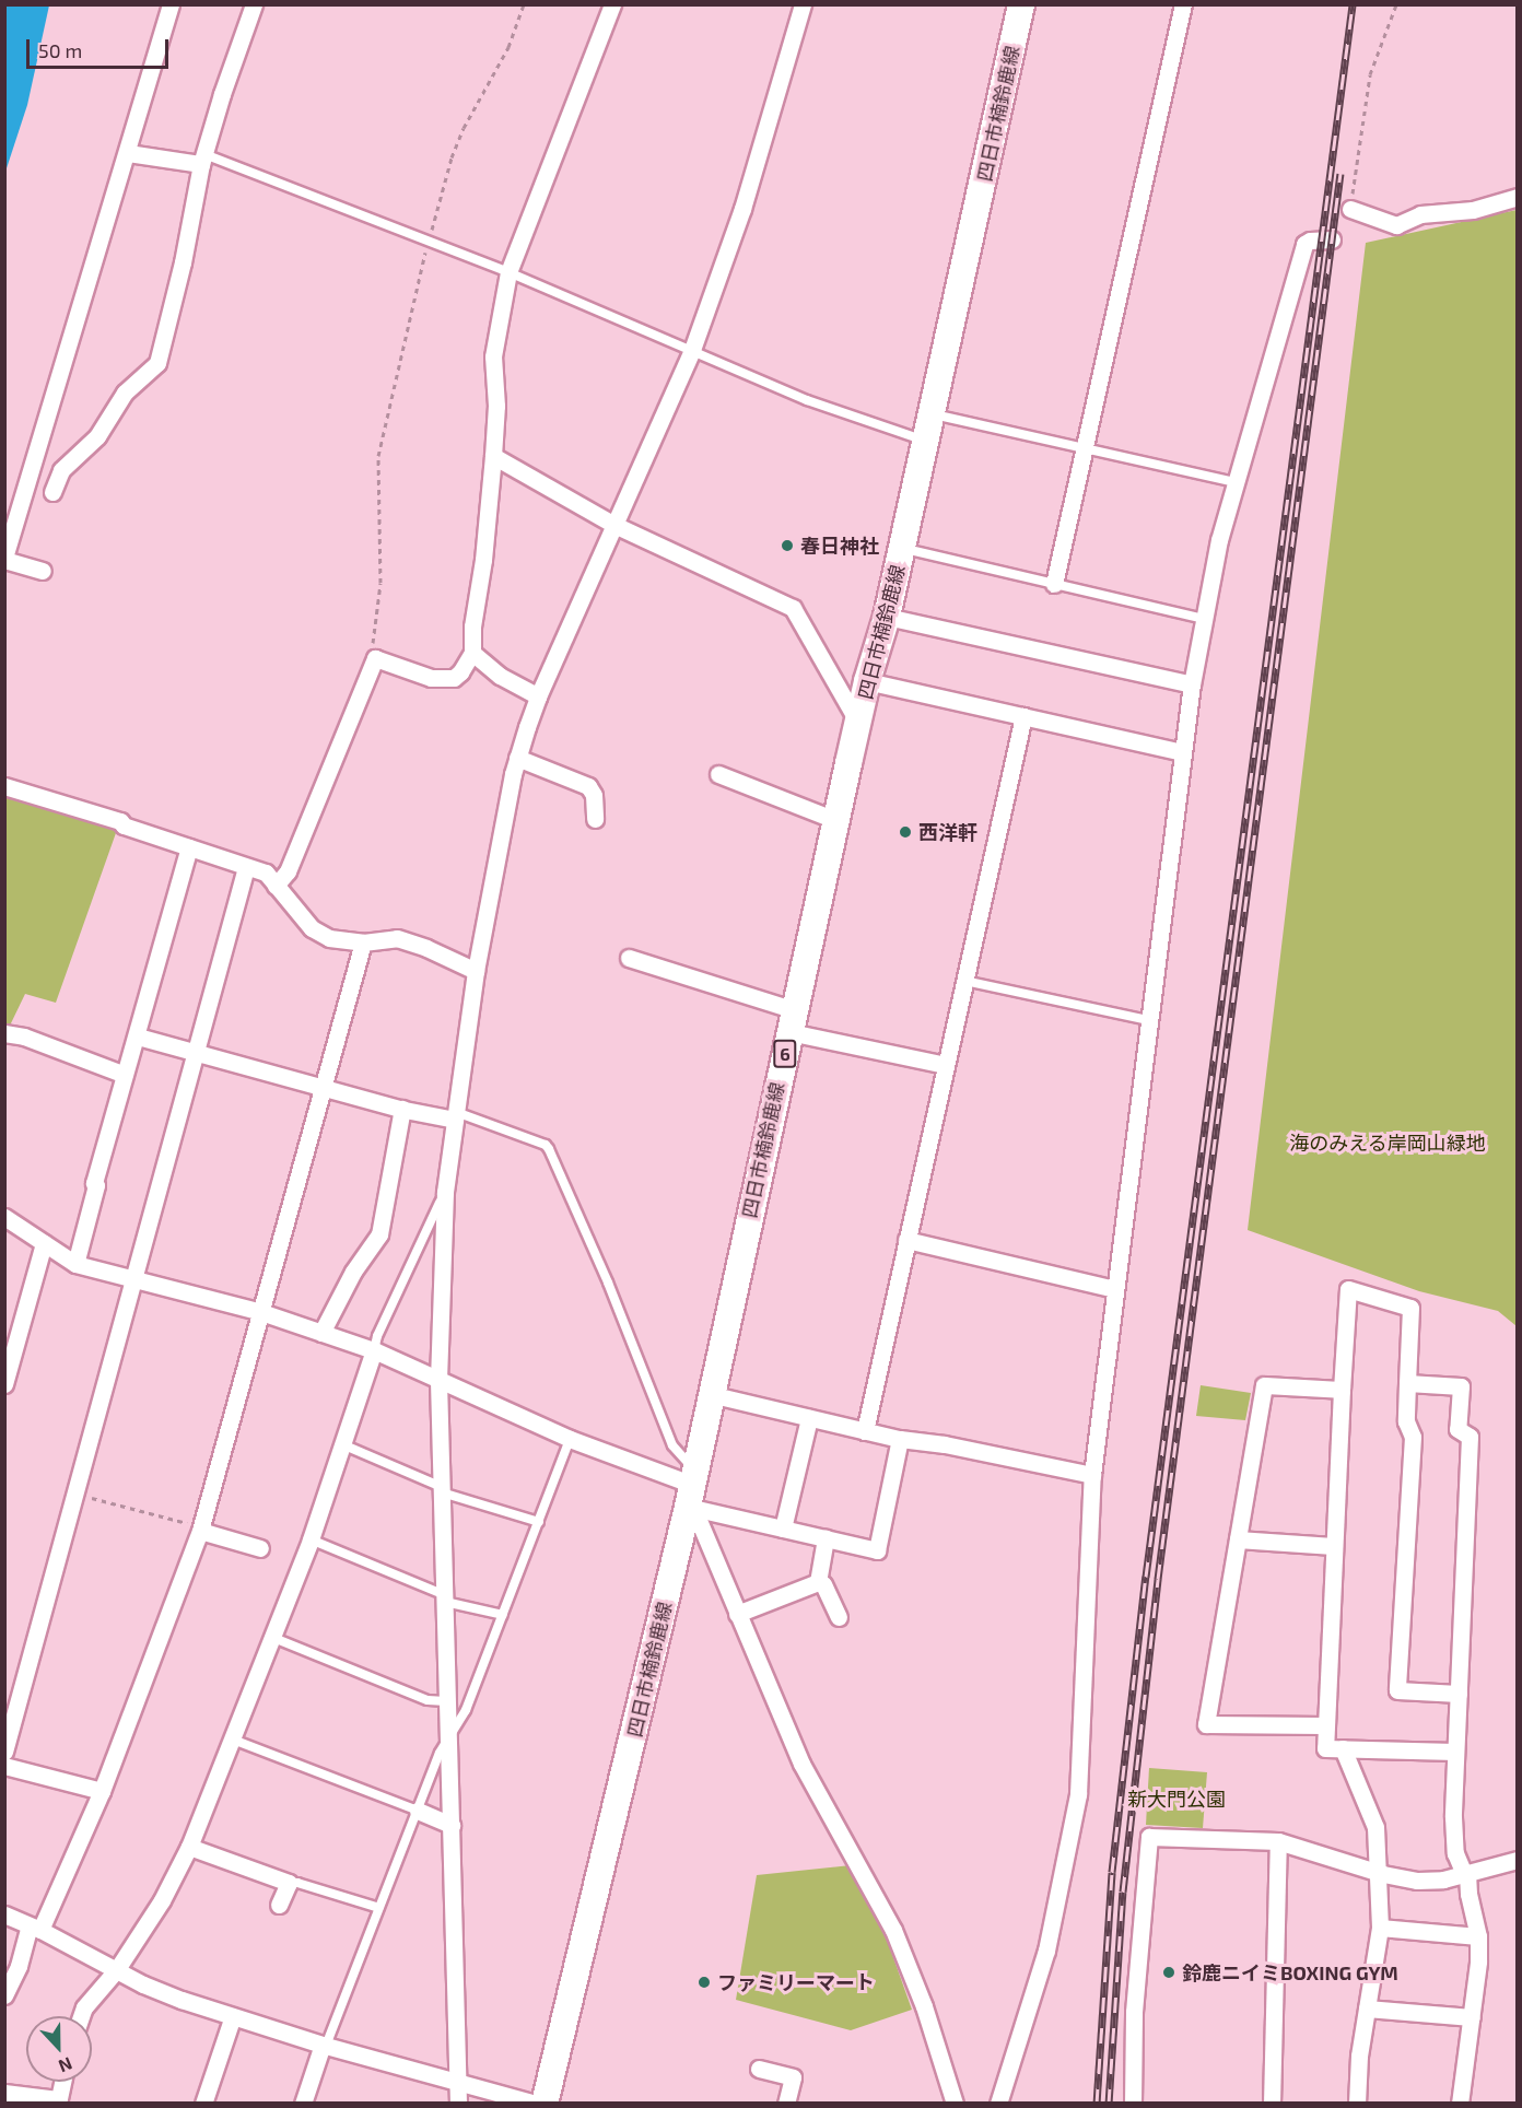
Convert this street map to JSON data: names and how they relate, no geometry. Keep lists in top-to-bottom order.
{
  "streets": {
    "main road": ["四日市楠鈴鹿線", "6"]
  },
  "parks": ["海のみえる岸岡山緑地", "新大門公園"],
  "places": [
    "春日神社",
    "西洋軒",
    "鈴鹿ニイミBOXING GYM",
    "ファミリーマート"
  ],
  "scale_bar": "50 m",
  "north": "bottom"
}
